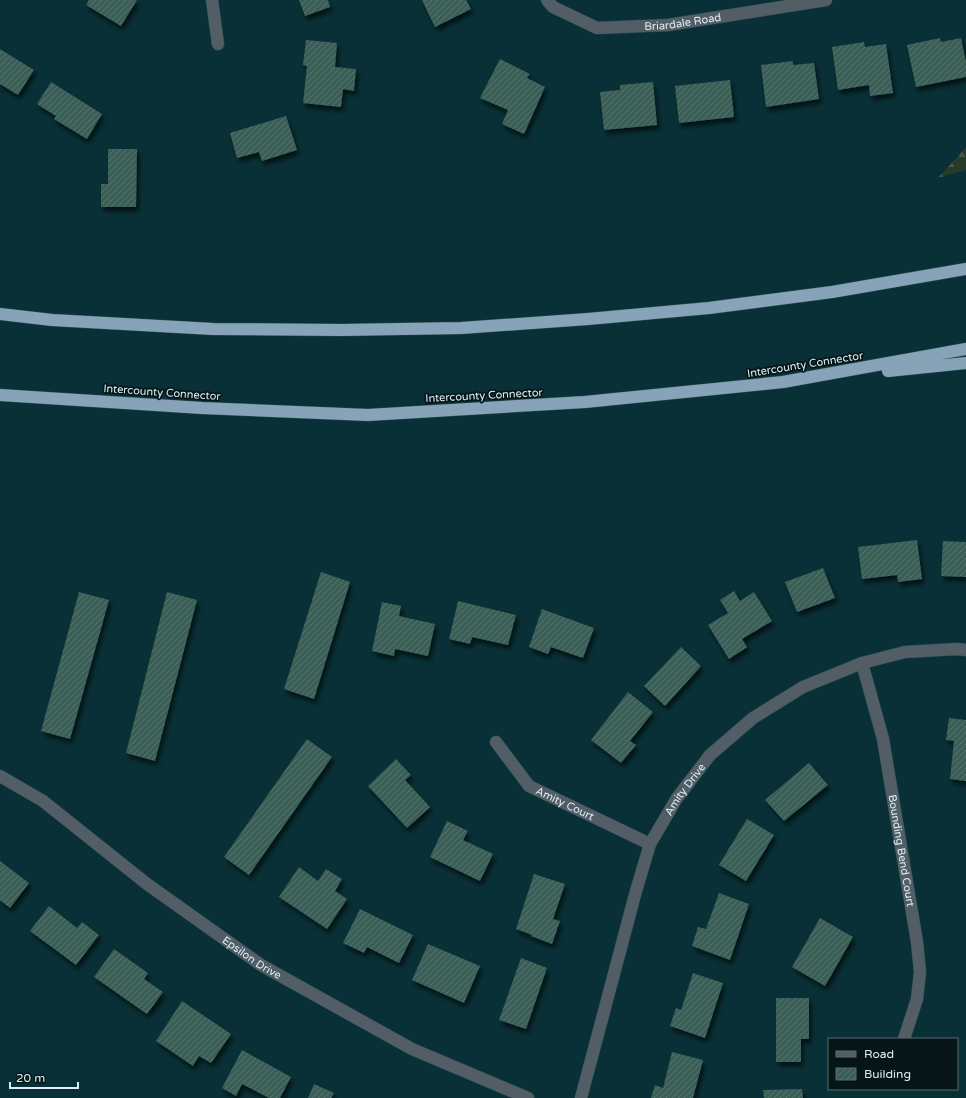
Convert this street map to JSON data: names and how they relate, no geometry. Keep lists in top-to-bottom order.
{
  "streets": {
    "highway": ["Intercounty Connector"],
    "street": [
      "Briardale Road",
      "Amity Drive",
      "Amity Court",
      "Bounding Bend Court",
      "Epsilon Drive"
    ]
  },
  "crossings": [
    ["Amity Drive", "Amity Court"],
    ["Amity Drive", "Bounding Bend Court"]
  ],
  "legend": ["Road", "Building"],
  "scale_bar": "20 m"
}
